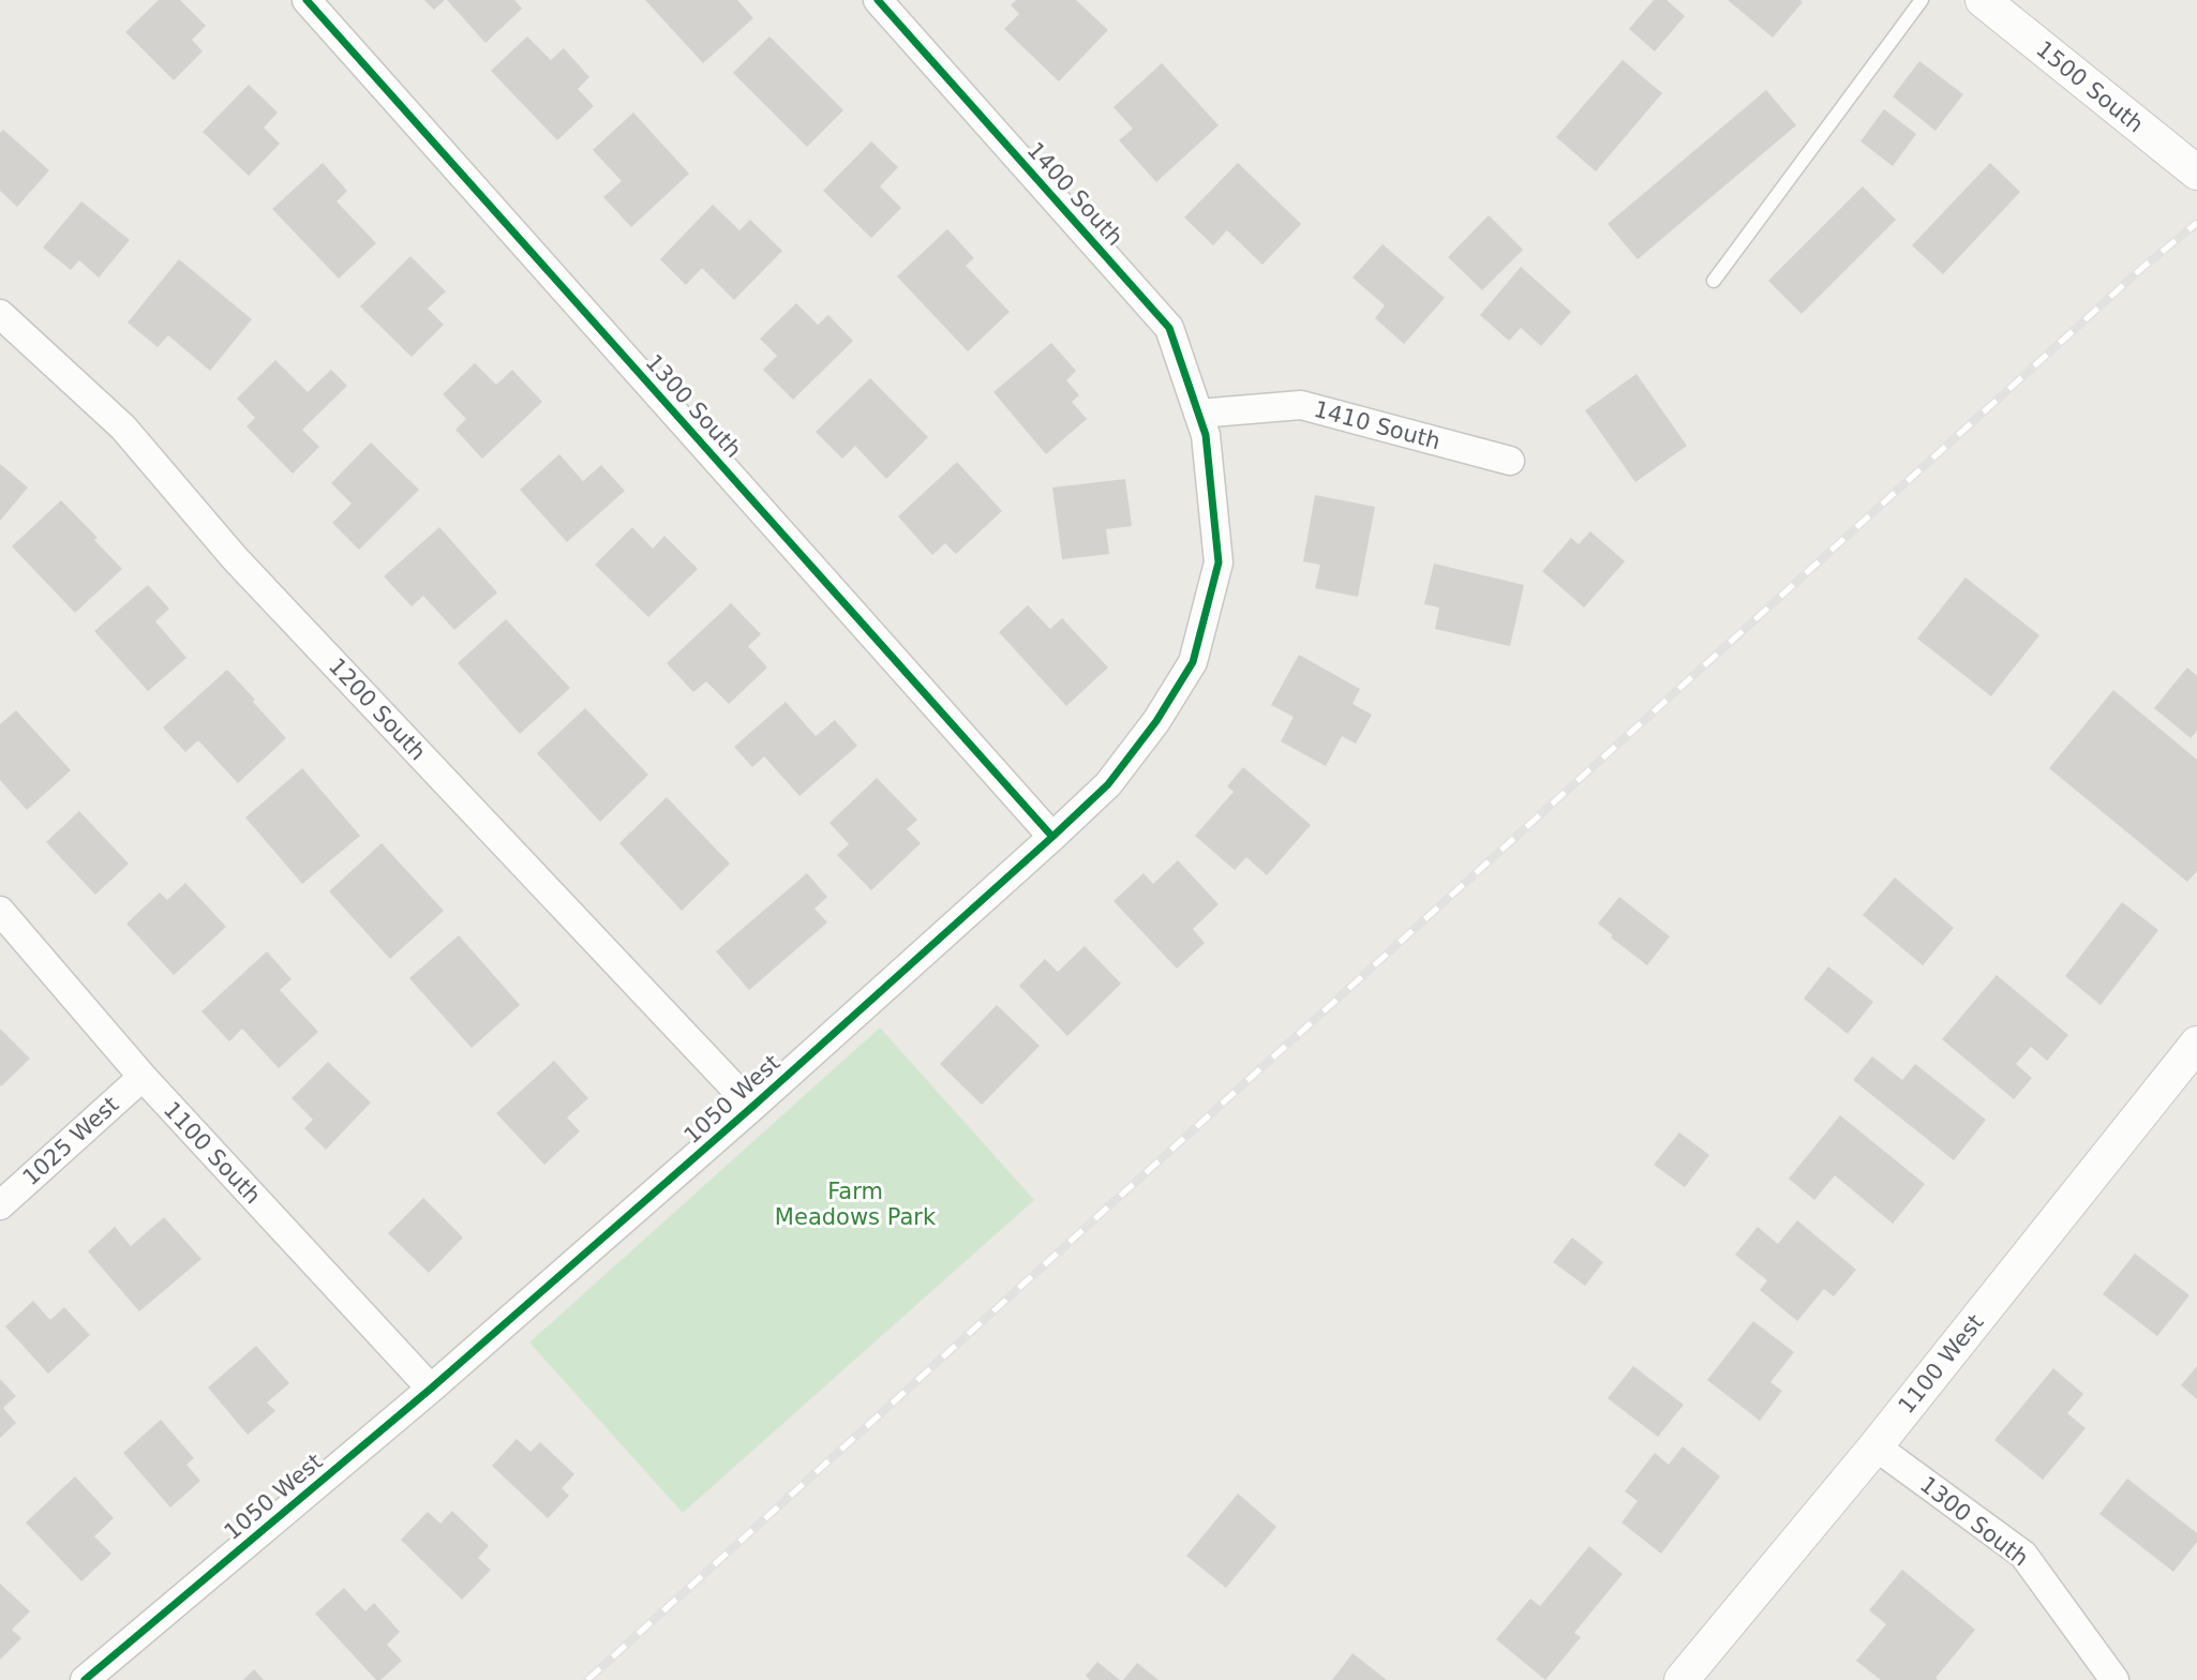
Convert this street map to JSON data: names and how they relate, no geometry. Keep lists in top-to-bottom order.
{
  "streets": {
    "street": [
      "1500 South",
      "1400 South",
      "1300 South",
      "1410 South",
      "1200 South",
      "1050 West",
      "1025 West",
      "1100 South",
      "1100 West"
    ]
  },
  "crossings": [
    ["1400 South", "1410 South"],
    ["1400 South", "1050 West"],
    ["1300 South", "1050 West"],
    ["1300 South", "1100 West"],
    ["1410 South", "1050 West"],
    ["1200 South", "1050 West"],
    ["1050 West", "1100 South"],
    ["1025 West", "1100 South"]
  ],
  "parks": ["Farm Meadows Park"]
}
